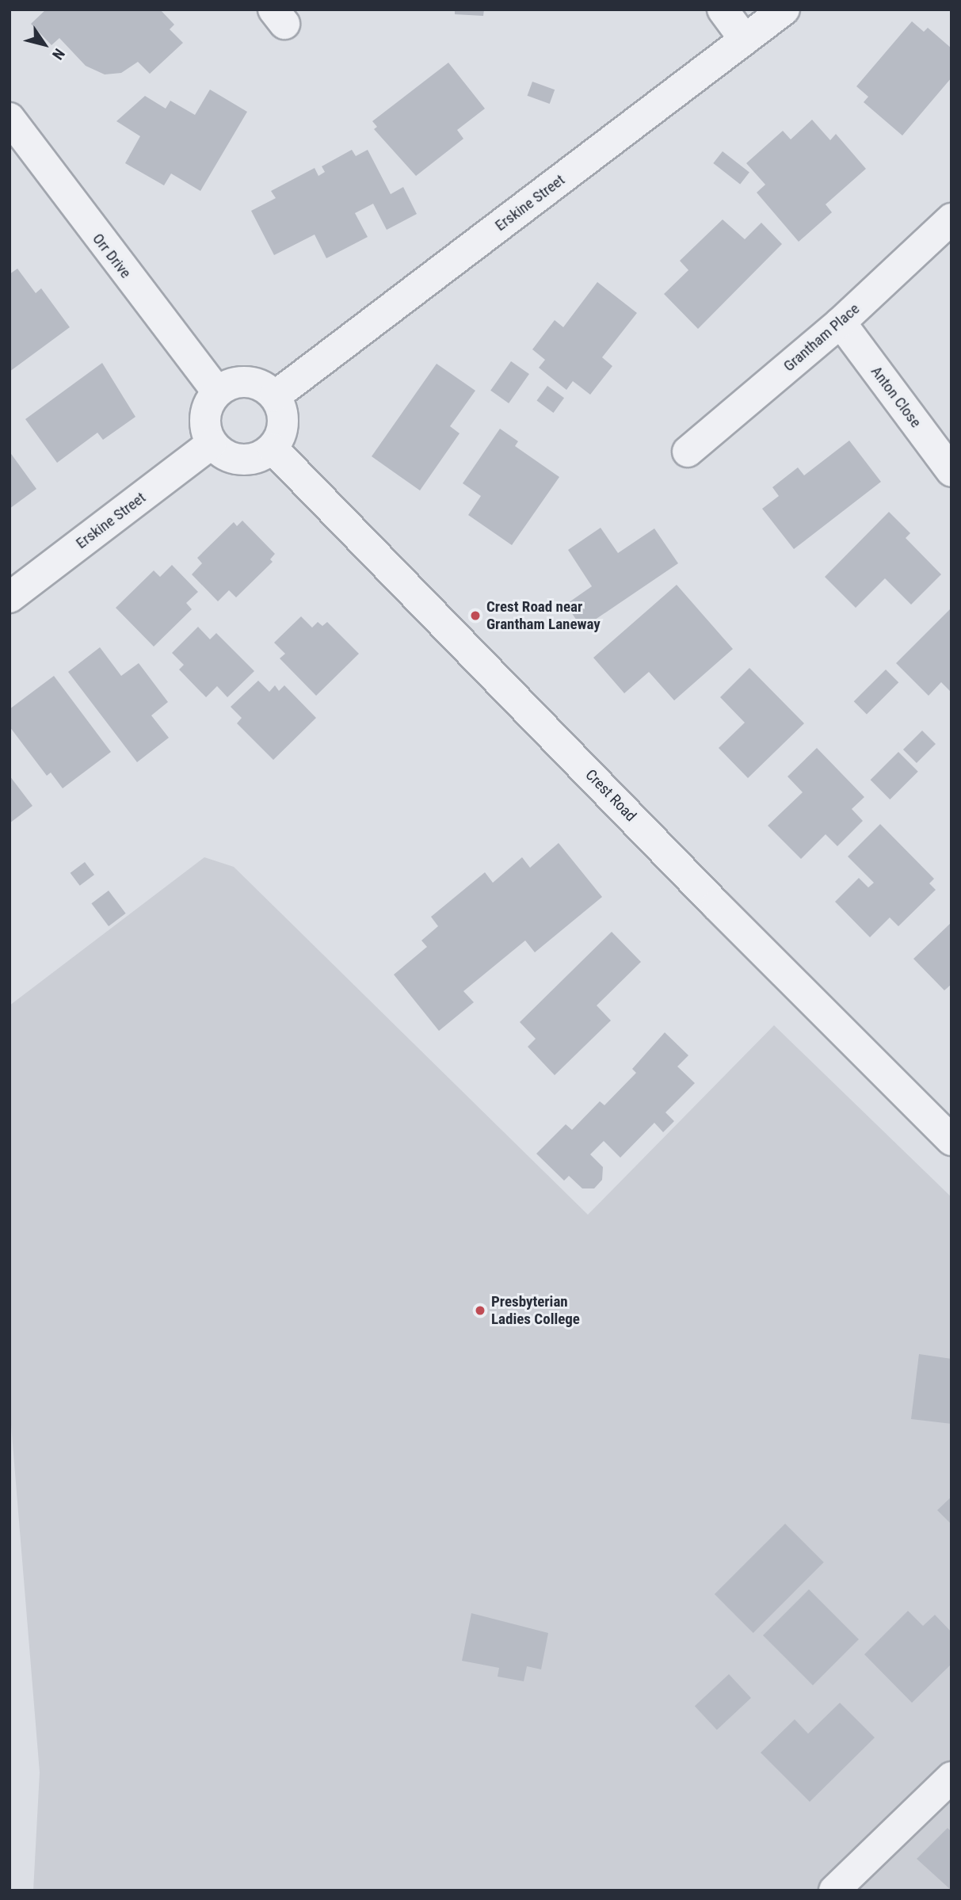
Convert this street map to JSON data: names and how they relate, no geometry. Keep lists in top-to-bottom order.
{
  "streets": {
    "street": [
      "Erskine Street",
      "Orr Drive",
      "Grantham Place",
      "Anton Close",
      "Crest Road"
    ]
  },
  "crossings": [
    ["Erskine Street", "Orr Drive"],
    ["Erskine Street", "Crest Road"],
    ["Orr Drive", "Crest Road"],
    ["Grantham Place", "Anton Close"]
  ],
  "places": ["Crest Road near Grantham Laneway", "Presbyterian Ladies College"],
  "north": "bottom right"
}
